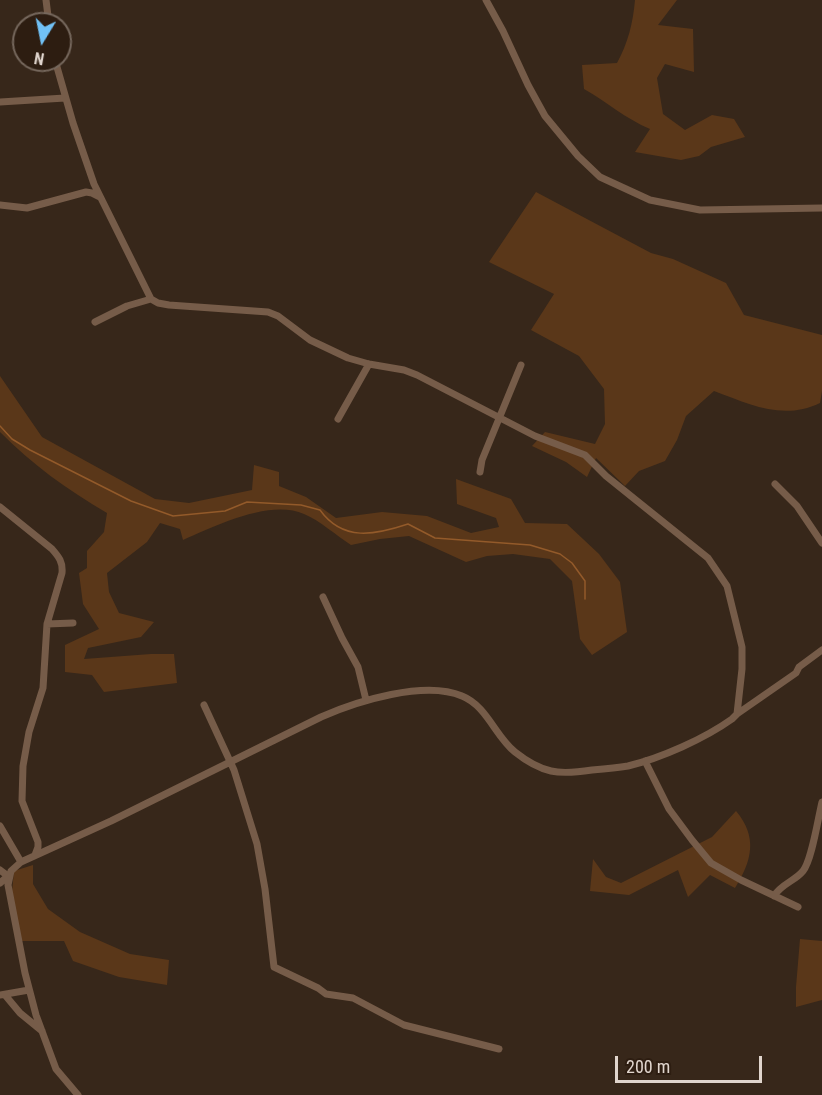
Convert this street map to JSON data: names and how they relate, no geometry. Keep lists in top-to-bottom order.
{
  "scale_bar": "200 m",
  "north": "bottom"
}
